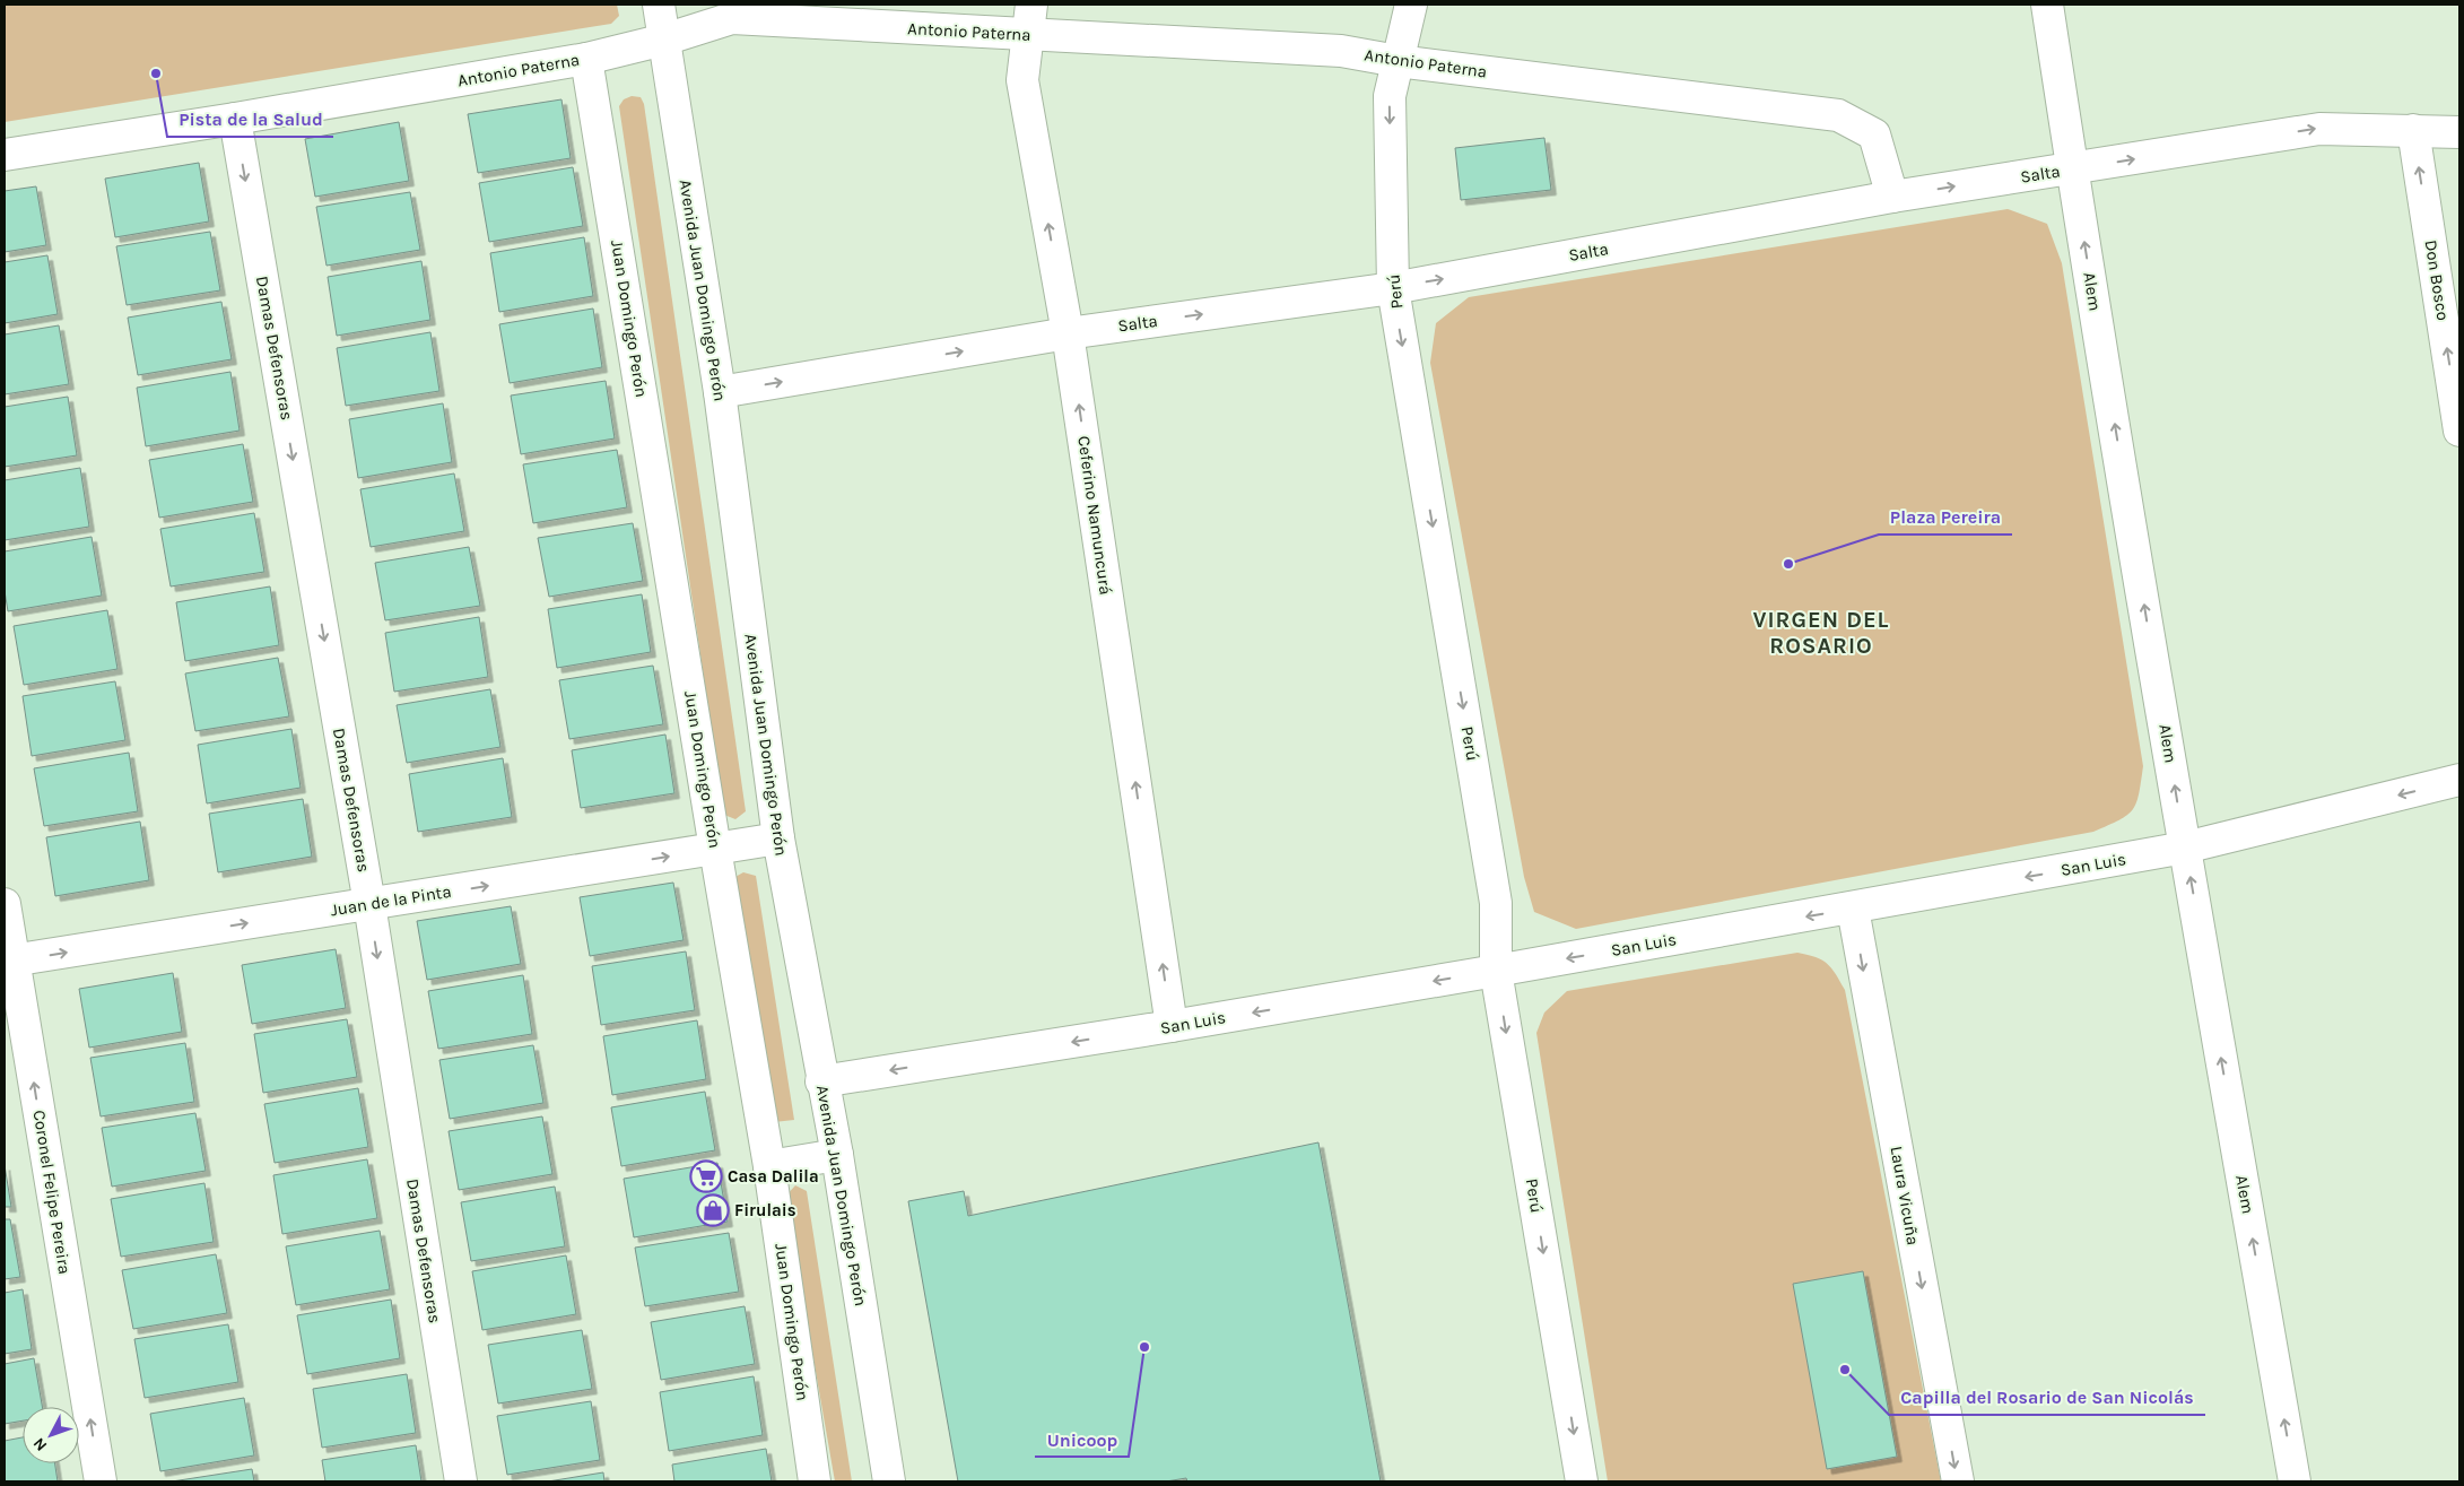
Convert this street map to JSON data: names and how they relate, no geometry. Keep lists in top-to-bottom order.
{
  "streets": {
    "street": [
      "Antonio Paterna",
      "Salta",
      "Don Bosco",
      "Avenida Juan Domingo Perón",
      "Perú",
      "Alem",
      "Juan Domingo Perón",
      "Damas Defensoras",
      "Ceferino Namuncurá",
      "San Luis",
      "Juan de la Pinta",
      "Coronel Felipe Pereira",
      "Laura Vicuña"
    ]
  },
  "crossings": [
    ["Antonio Paterna", "Salta"],
    ["Antonio Paterna", "Avenida Juan Domingo Perón"],
    ["Antonio Paterna", "Perú"],
    ["Antonio Paterna", "Juan Domingo Perón"],
    ["Antonio Paterna", "Damas Defensoras"],
    ["Antonio Paterna", "Ceferino Namuncurá"],
    ["Salta", "Don Bosco"],
    ["Salta", "Avenida Juan Domingo Perón"],
    ["Salta", "Perú"],
    ["Salta", "Alem"],
    ["Salta", "Ceferino Namuncurá"],
    ["Avenida Juan Domingo Perón", "San Luis"],
    ["Avenida Juan Domingo Perón", "Juan de la Pinta"],
    ["Perú", "San Luis"],
    ["Alem", "San Luis"],
    ["Juan Domingo Perón", "Juan de la Pinta"],
    ["Damas Defensoras", "Juan de la Pinta"],
    ["Ceferino Namuncurá", "San Luis"],
    ["San Luis", "Laura Vicuña"],
    ["Juan de la Pinta", "Coronel Felipe Pereira"]
  ],
  "one_way": [
    "Salta",
    "Don Bosco",
    "Perú",
    "Alem",
    "Damas Defensoras",
    "Ceferino Namuncurá",
    "San Luis",
    "Juan de la Pinta",
    "Coronel Felipe Pereira",
    "Laura Vicuña"
  ],
  "districts": ["VIRGEN DEL ROSARIO"],
  "places": {
    "other": [
      "Pista de la Salud",
      "Plaza Pereira",
      "Unicoop",
      "Capilla del Rosario de San Nicolás"
    ],
    "supermarket": ["Casa Dalila"],
    "shop": ["Firulais"]
  },
  "north": "bottom left"
}
